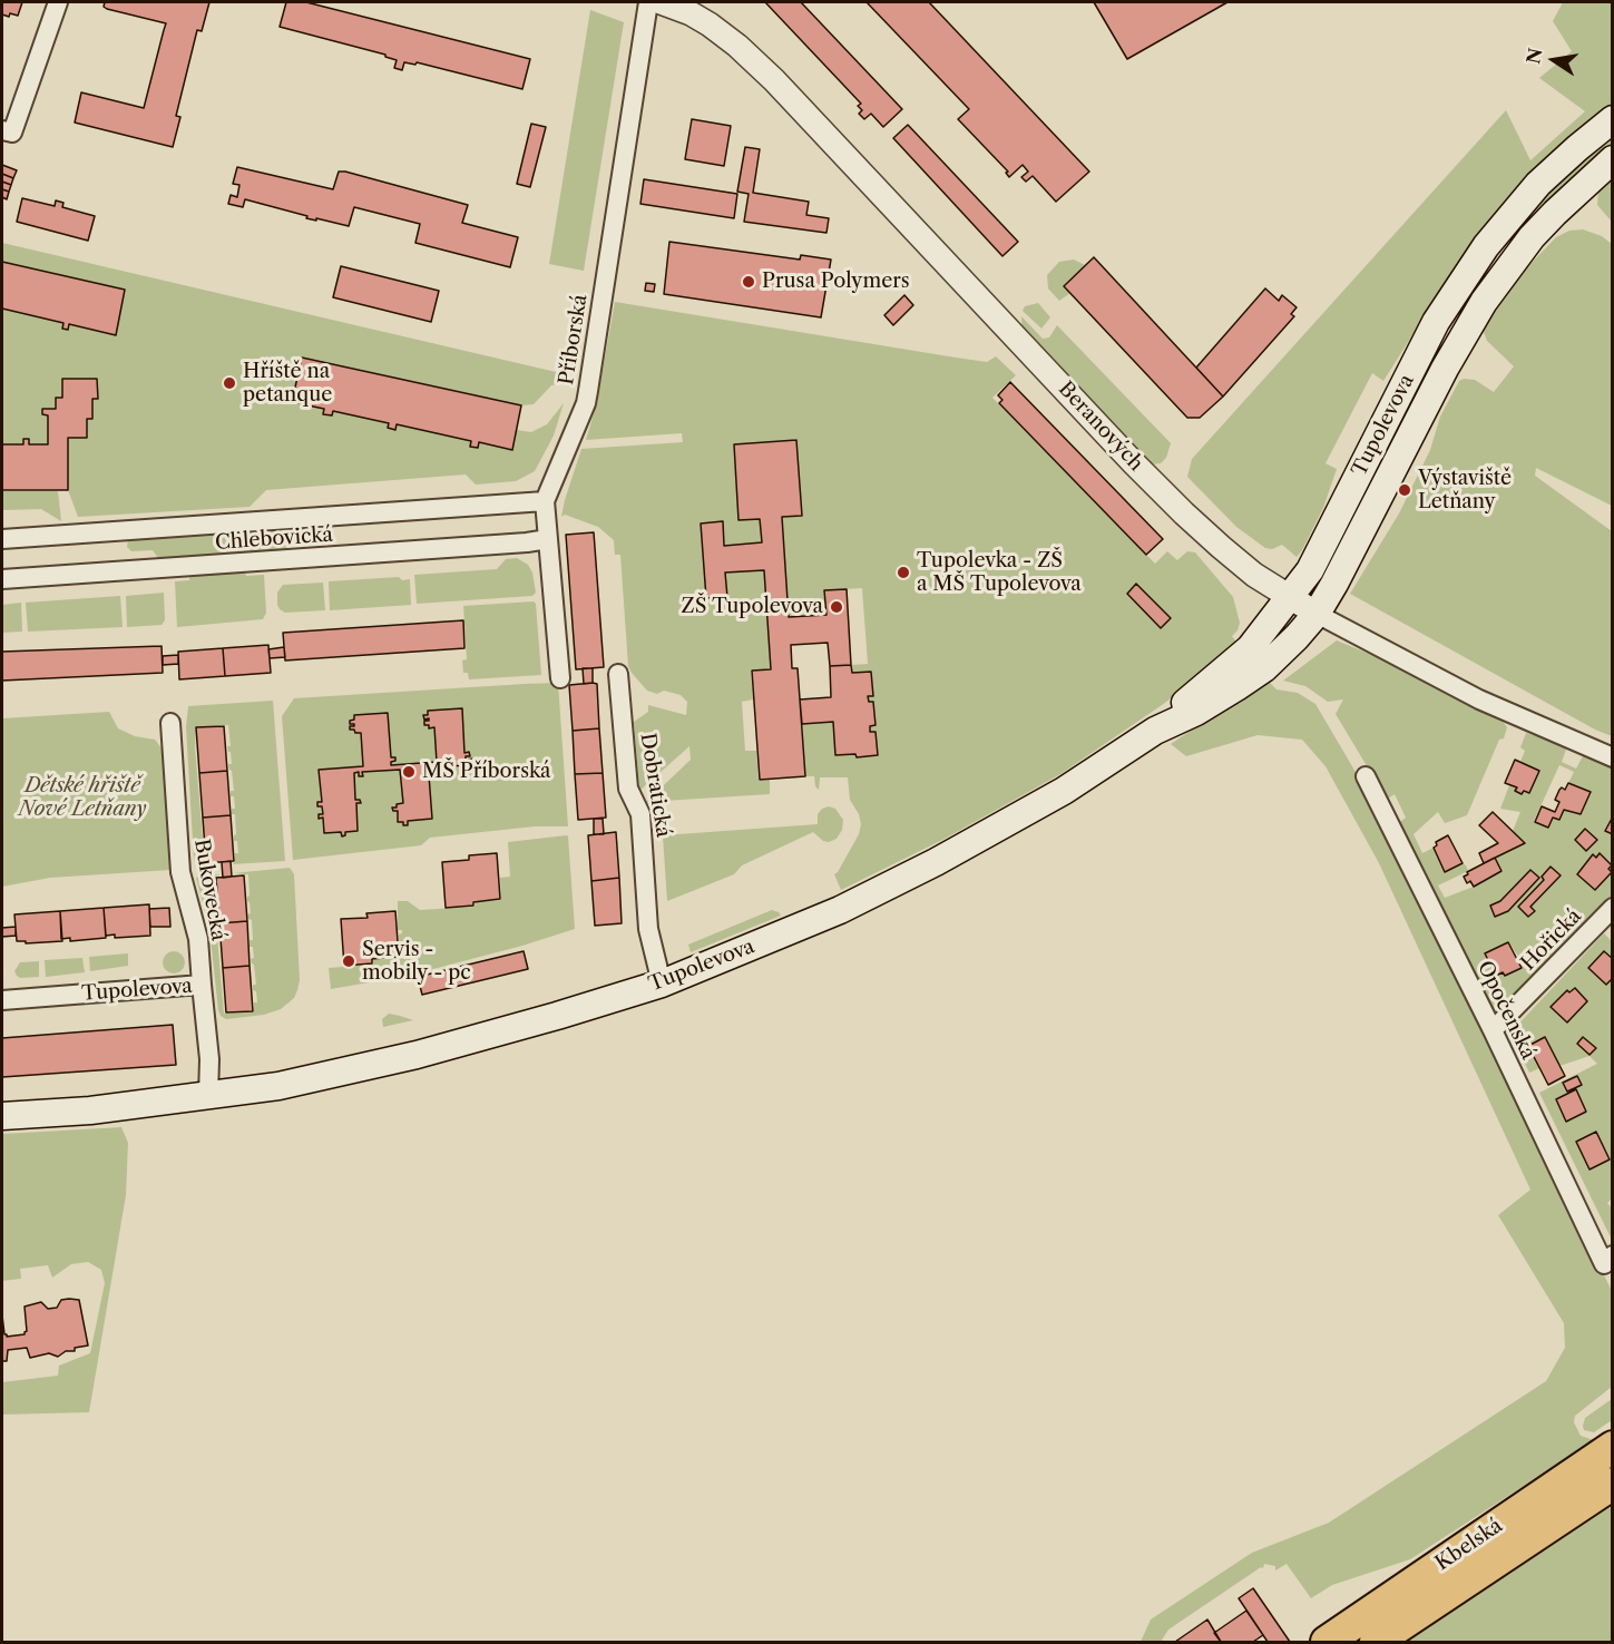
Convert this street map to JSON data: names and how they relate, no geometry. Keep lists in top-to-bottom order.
{
  "streets": {
    "highway": ["Kbelská"],
    "main road": ["Tupolevova"],
    "street": [
      "Příborská",
      "Beranových",
      "Chlebovická",
      "Dobratická",
      "Bukovecká",
      "Hořická",
      "Opočenská"
    ]
  },
  "crossings": [
    ["Příborská", "Chlebovická"],
    ["Tupolevova", "Beranových"],
    ["Tupolevova", "Dobratická"],
    ["Tupolevova", "Bukovecká"],
    ["Hořická", "Opočenská"]
  ],
  "parks": ["Dětské hřiště Nové Letňany"],
  "places": [
    "Prusa Polymers",
    "Hříště na petanque",
    "Výstaviště Letňany",
    "Tupolevka - ZŠ a MŠ Tupolevova",
    "ZŠ Tupolevova",
    "MŠ Příborská",
    "Servis - mobily - pc"
  ],
  "north": "left"
}
